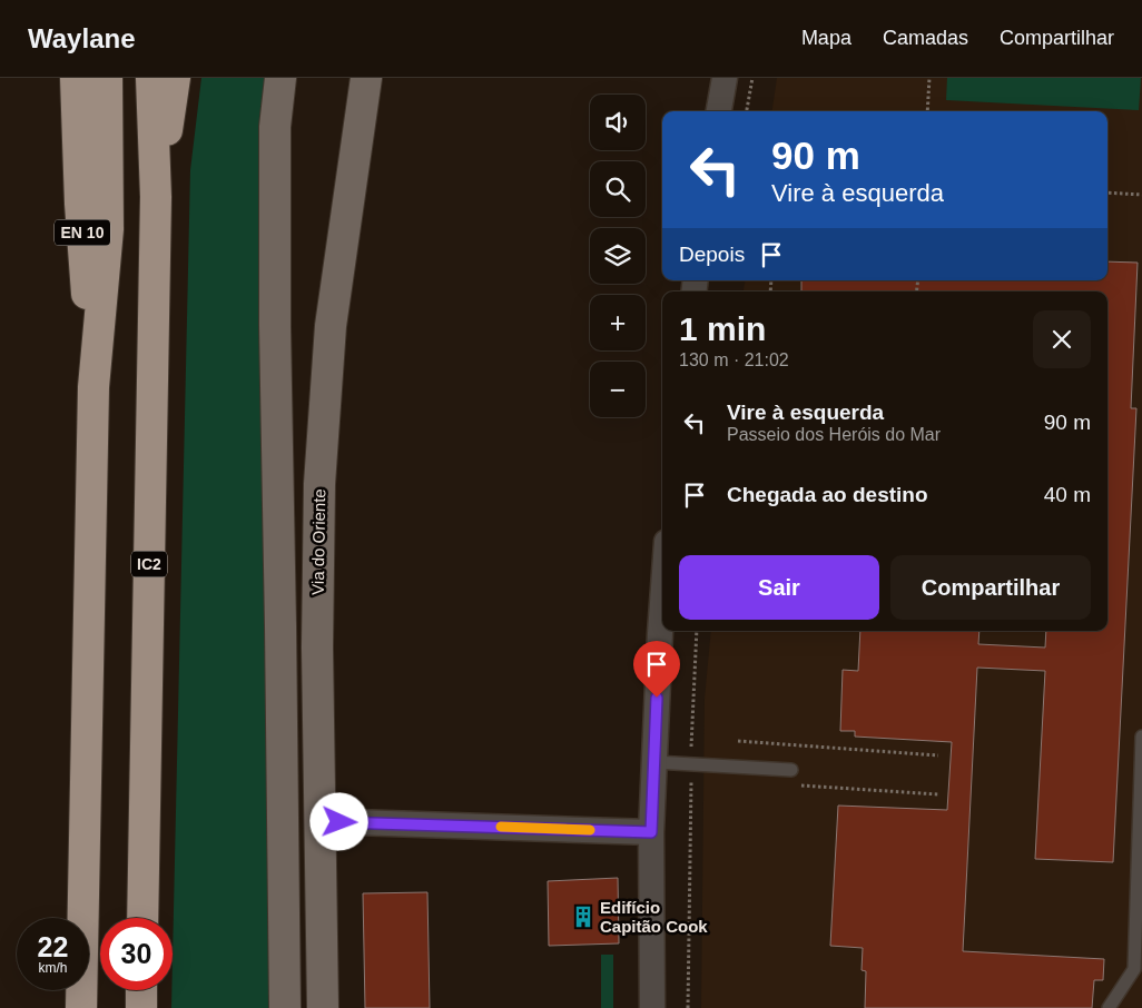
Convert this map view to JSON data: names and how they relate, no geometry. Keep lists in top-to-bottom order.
{
  "streets": {
    "highway": ["EN 10", "IC2"],
    "street": ["Via do Oriente"]
  },
  "places": {
    "building": ["Edifício Capitão Cook"]
  },
  "page": {
    "header": "Waylane",
    "nav": ["Mapa", "Camadas", "Compartilhar"],
    "map_buttons": ["+", "−"],
    "turn": ["90 m", "Vire à esquerda"],
    "then": "Depois",
    "heading": ["1 min", "130 m · 21:02"],
    "list": [
      {
        "name": "Vire à esquerda",
        "note": "Passeio dos Heróis do Mar",
        "value": "90 m"
      },
      {
        "name": "Chegada ao destino",
        "value": "40 m"
      }
    ],
    "buttons": ["Sair", "Compartilhar"],
    "speed": "22 km/h",
    "limit": "30"
  }
}
